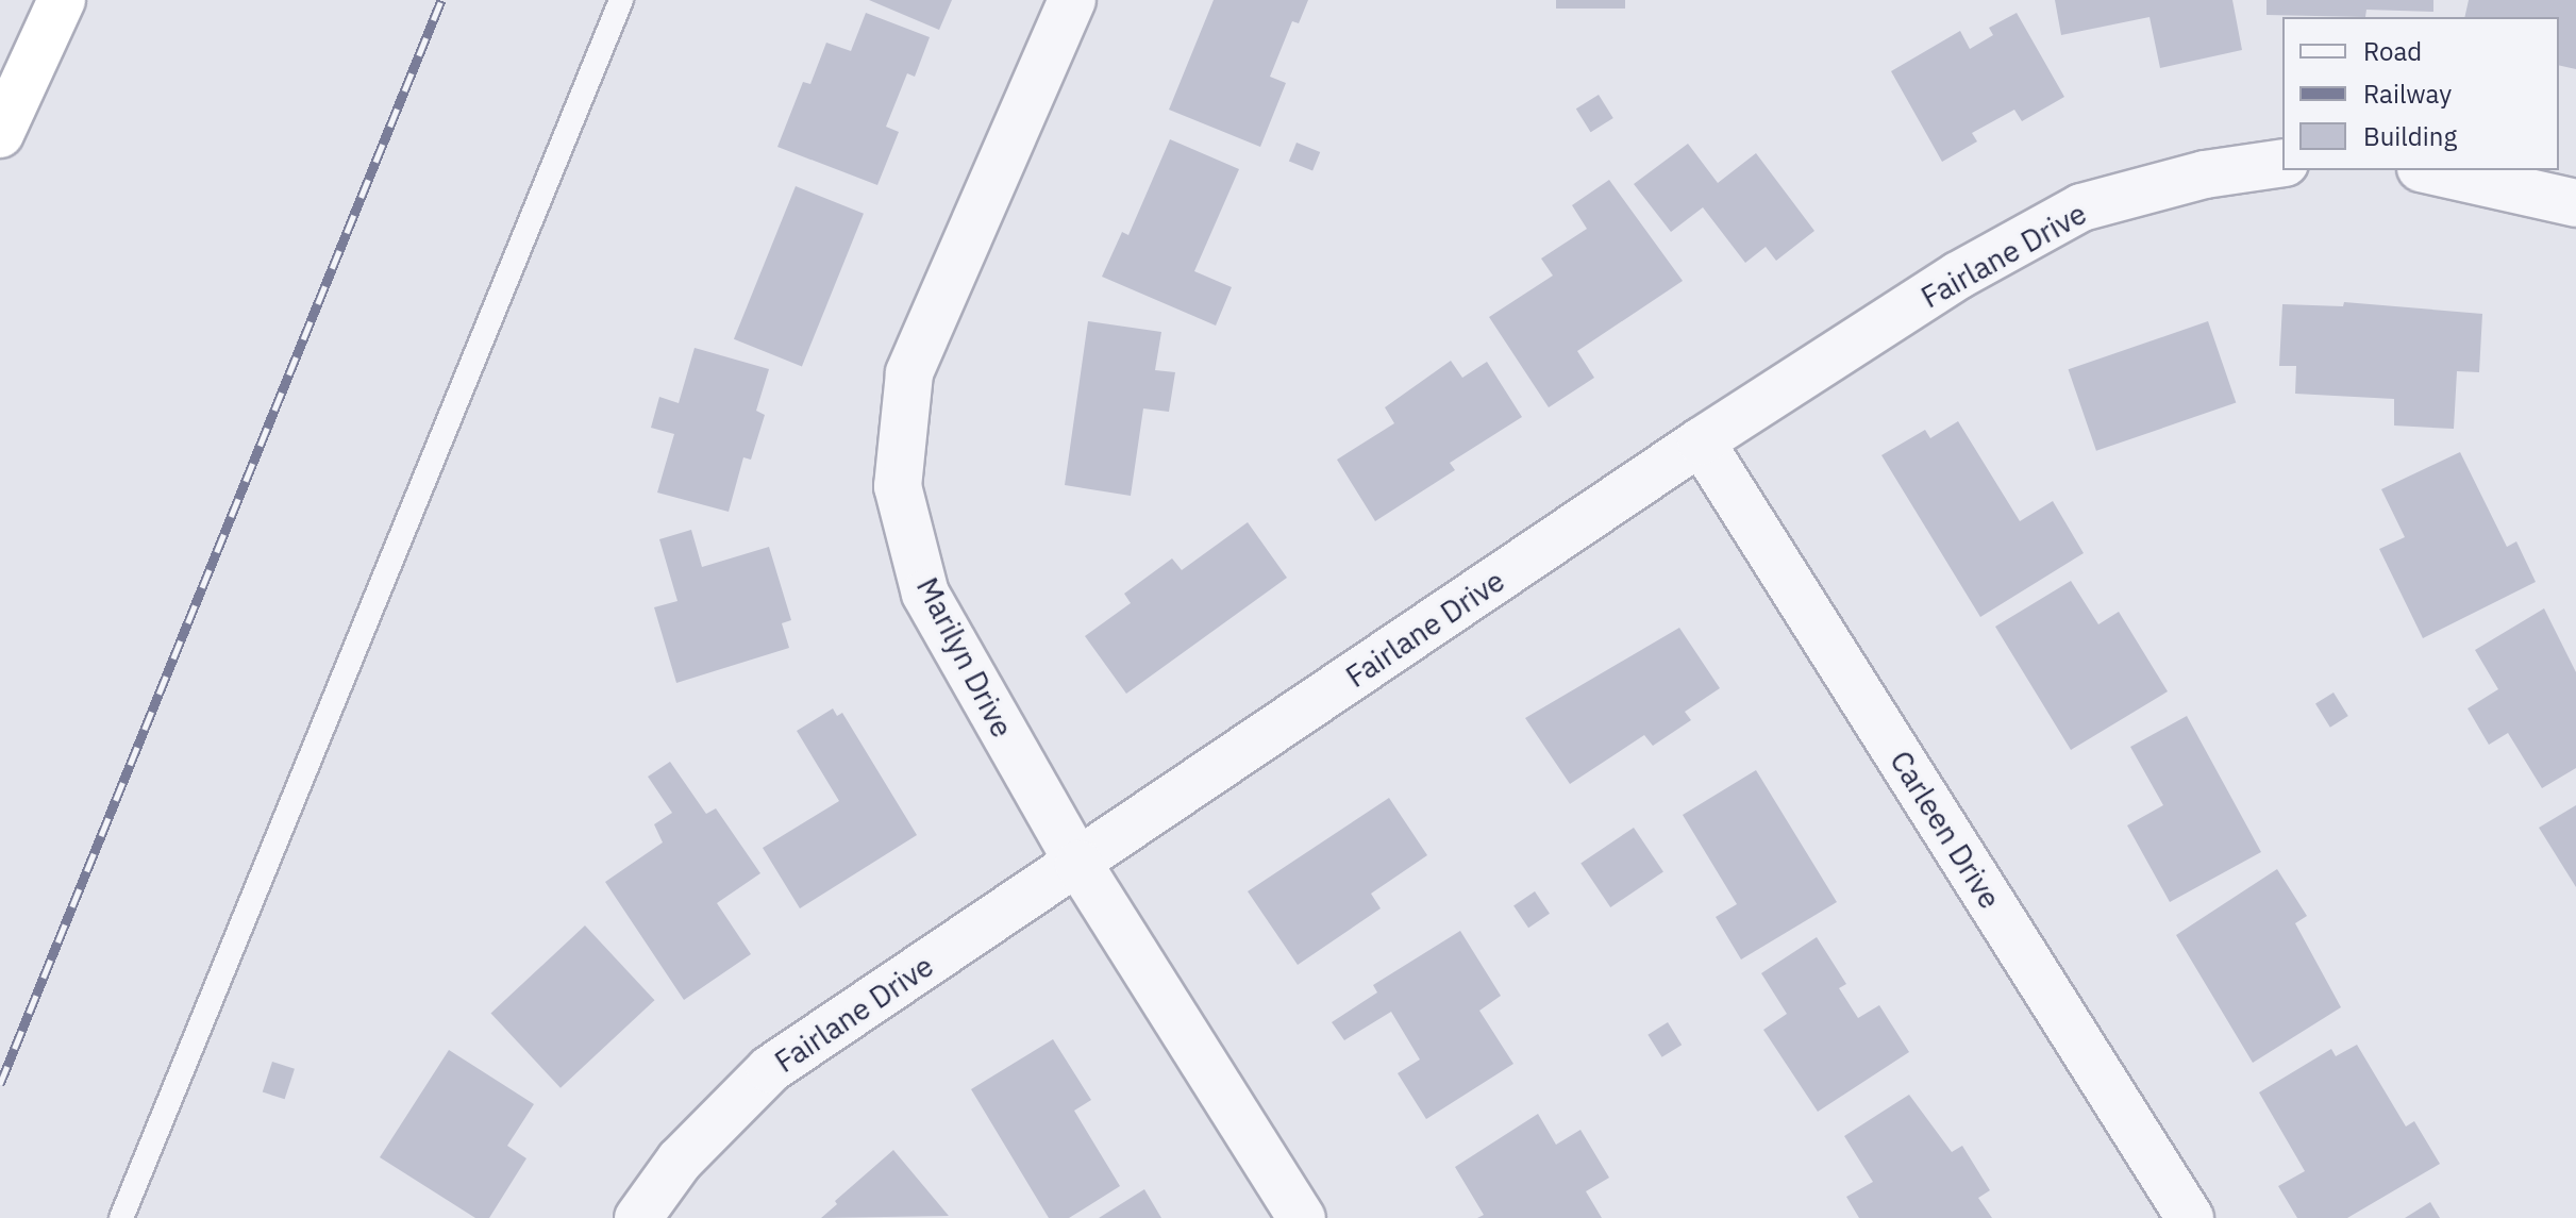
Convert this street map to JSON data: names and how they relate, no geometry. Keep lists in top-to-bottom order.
{
  "streets": {
    "street": ["Fairlane Drive", "Marilyn Drive", "Carleen Drive"]
  },
  "crossings": [
    ["Fairlane Drive", "Marilyn Drive"],
    ["Fairlane Drive", "Carleen Drive"]
  ],
  "legend": ["Road", "Railway", "Building"]
}
